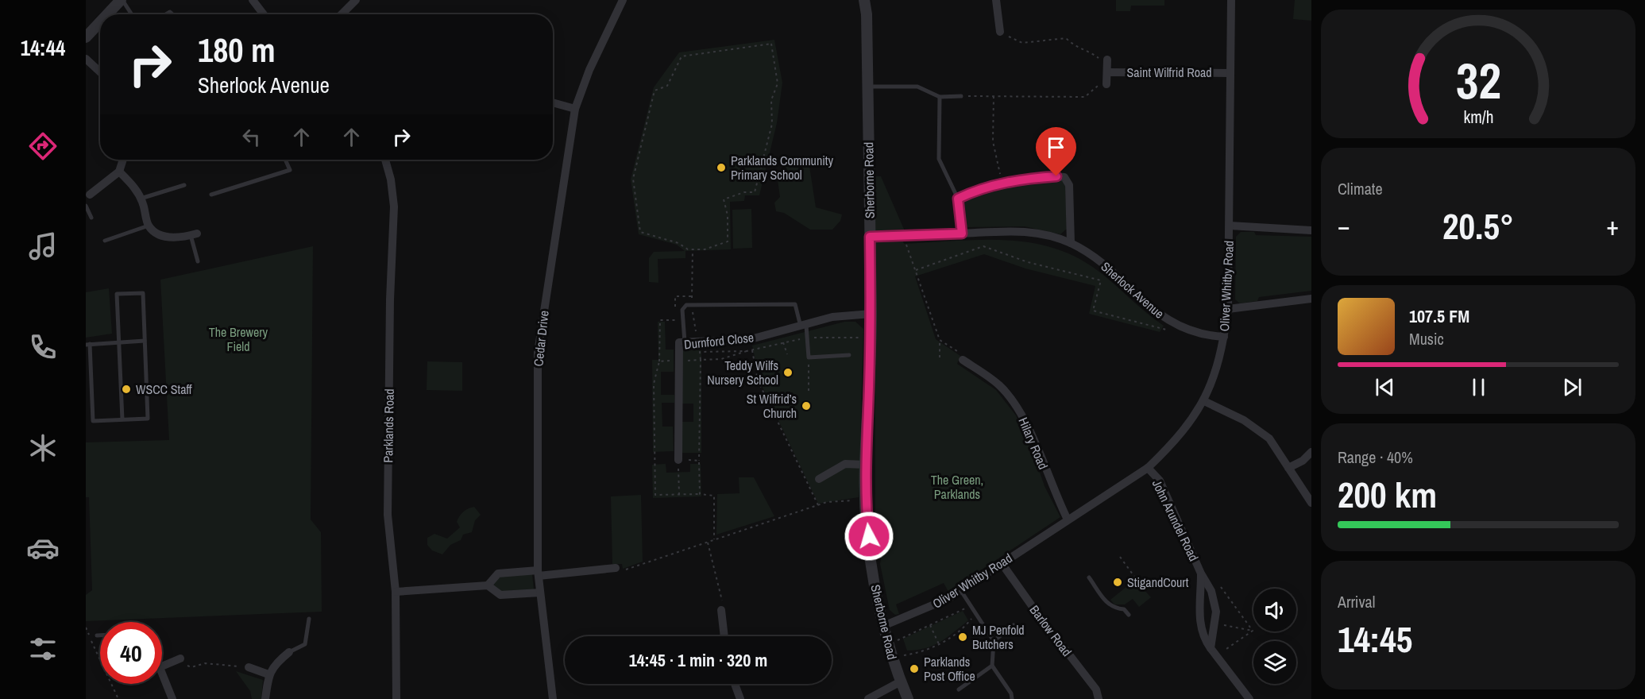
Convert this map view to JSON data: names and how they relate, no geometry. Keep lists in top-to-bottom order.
{
  "streets": {
    "street": [
      "Saint Wilfrid Road",
      "Sherborne Road",
      "Oliver Whitby Road",
      "Sherlock Avenue",
      "Cedar Drive",
      "Durnford Close",
      "Parklands Road",
      "Hilary Road",
      "John Arundel Road",
      "Barlow Road"
    ]
  },
  "crossings": [
    ["Saint Wilfrid Road", "Oliver Whitby Road"],
    ["Sherborne Road", "Oliver Whitby Road"],
    ["Sherborne Road", "Sherlock Avenue"],
    ["Sherborne Road", "Durnford Close"],
    ["Oliver Whitby Road", "Sherlock Avenue"],
    ["Oliver Whitby Road", "Hilary Road"],
    ["Oliver Whitby Road", "John Arundel Road"],
    ["Oliver Whitby Road", "Barlow Road"]
  ],
  "parks": ["The Brewery Field", "The Green, Parklands"],
  "places": [
    "Parklands Community Primary School",
    "Teddy Wilfs Nursery School",
    "WSCC Staff",
    "St Wilfrid’s Church",
    "StigandCourt",
    "MJ Penfold Butchers",
    "Parklands Post Office"
  ],
  "page": {
    "tabs": "14:44",
    "turn": ["180 m", "Sherlock Avenue"],
    "tile": [
      "Climate",
      ["Range · 40%", "200 km"],
      ["Arrival", "14:45"]
    ],
    "heat": ["−", "20.5°", "+"],
    "song": ["107.5 FM", "Music"],
    "limit": "40",
    "trip": "14:45 · 1 min · 320 m",
    "gauge": ["32", "km/h"]
  }
}
